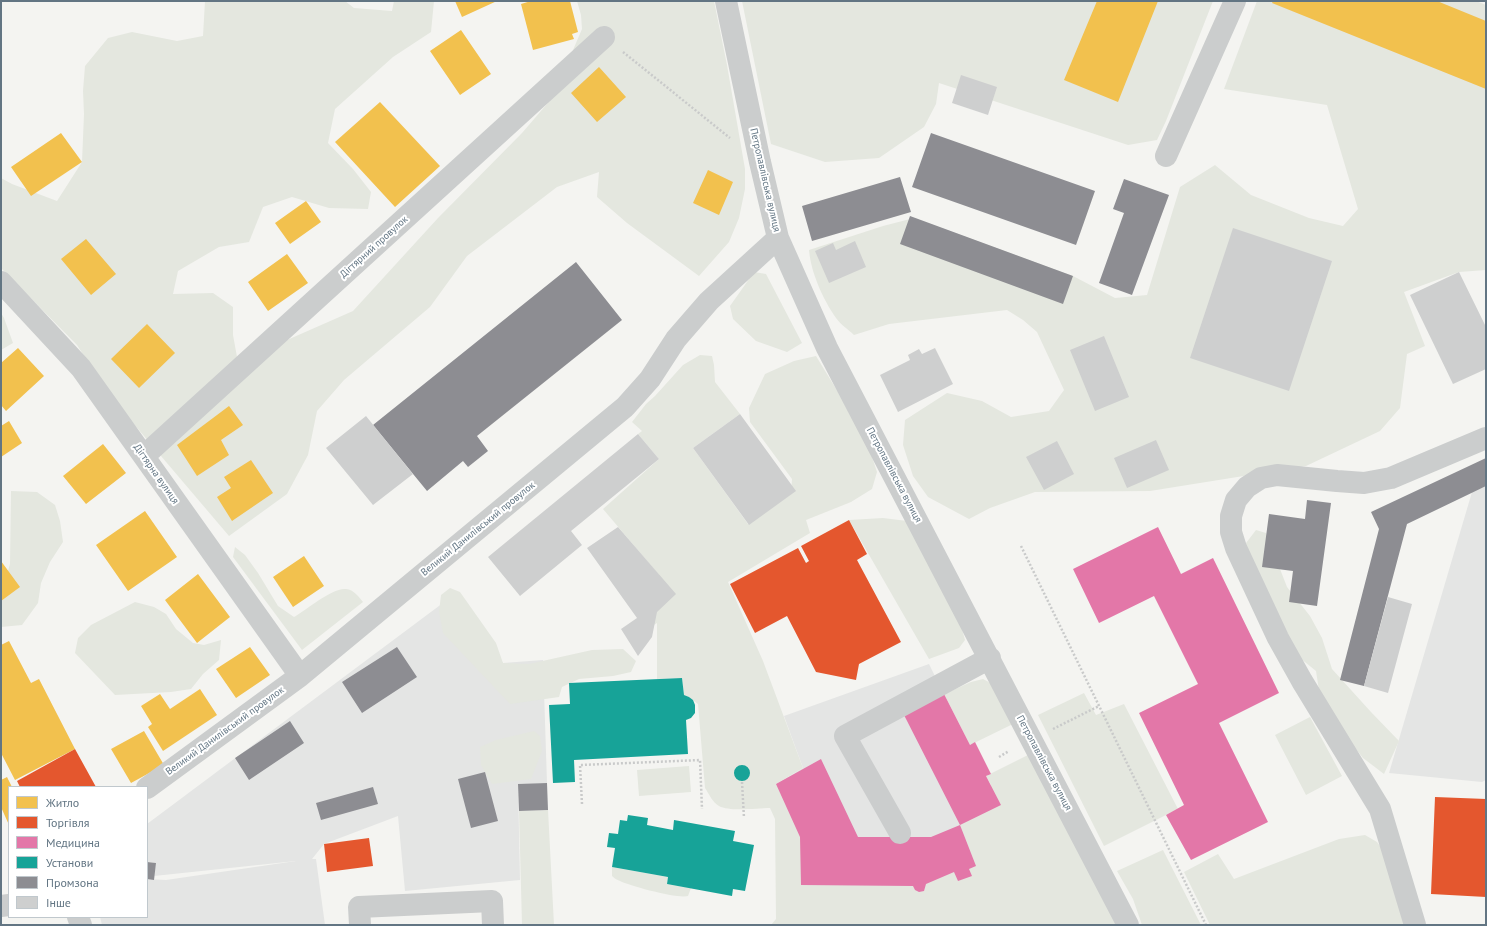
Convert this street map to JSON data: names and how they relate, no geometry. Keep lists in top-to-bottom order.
{
  "streets": {
    "street": [
      "Петропавлівська вулиця",
      "Дігтярний провулок",
      "Дігтярна вулиця",
      "Великий Данилівський провулок"
    ]
  },
  "crossings": [
    ["Петропавлівська вулиця", "Великий Данилівський провулок"],
    ["Дігтярний провулок", "Дігтярна вулиця"],
    ["Дігтярна вулиця", "Великий Данилівський провулок"]
  ],
  "legend": [
    "Житло",
    "Торгівля",
    "Медицина",
    "Установи",
    "Промзона",
    "Інше"
  ]
}
